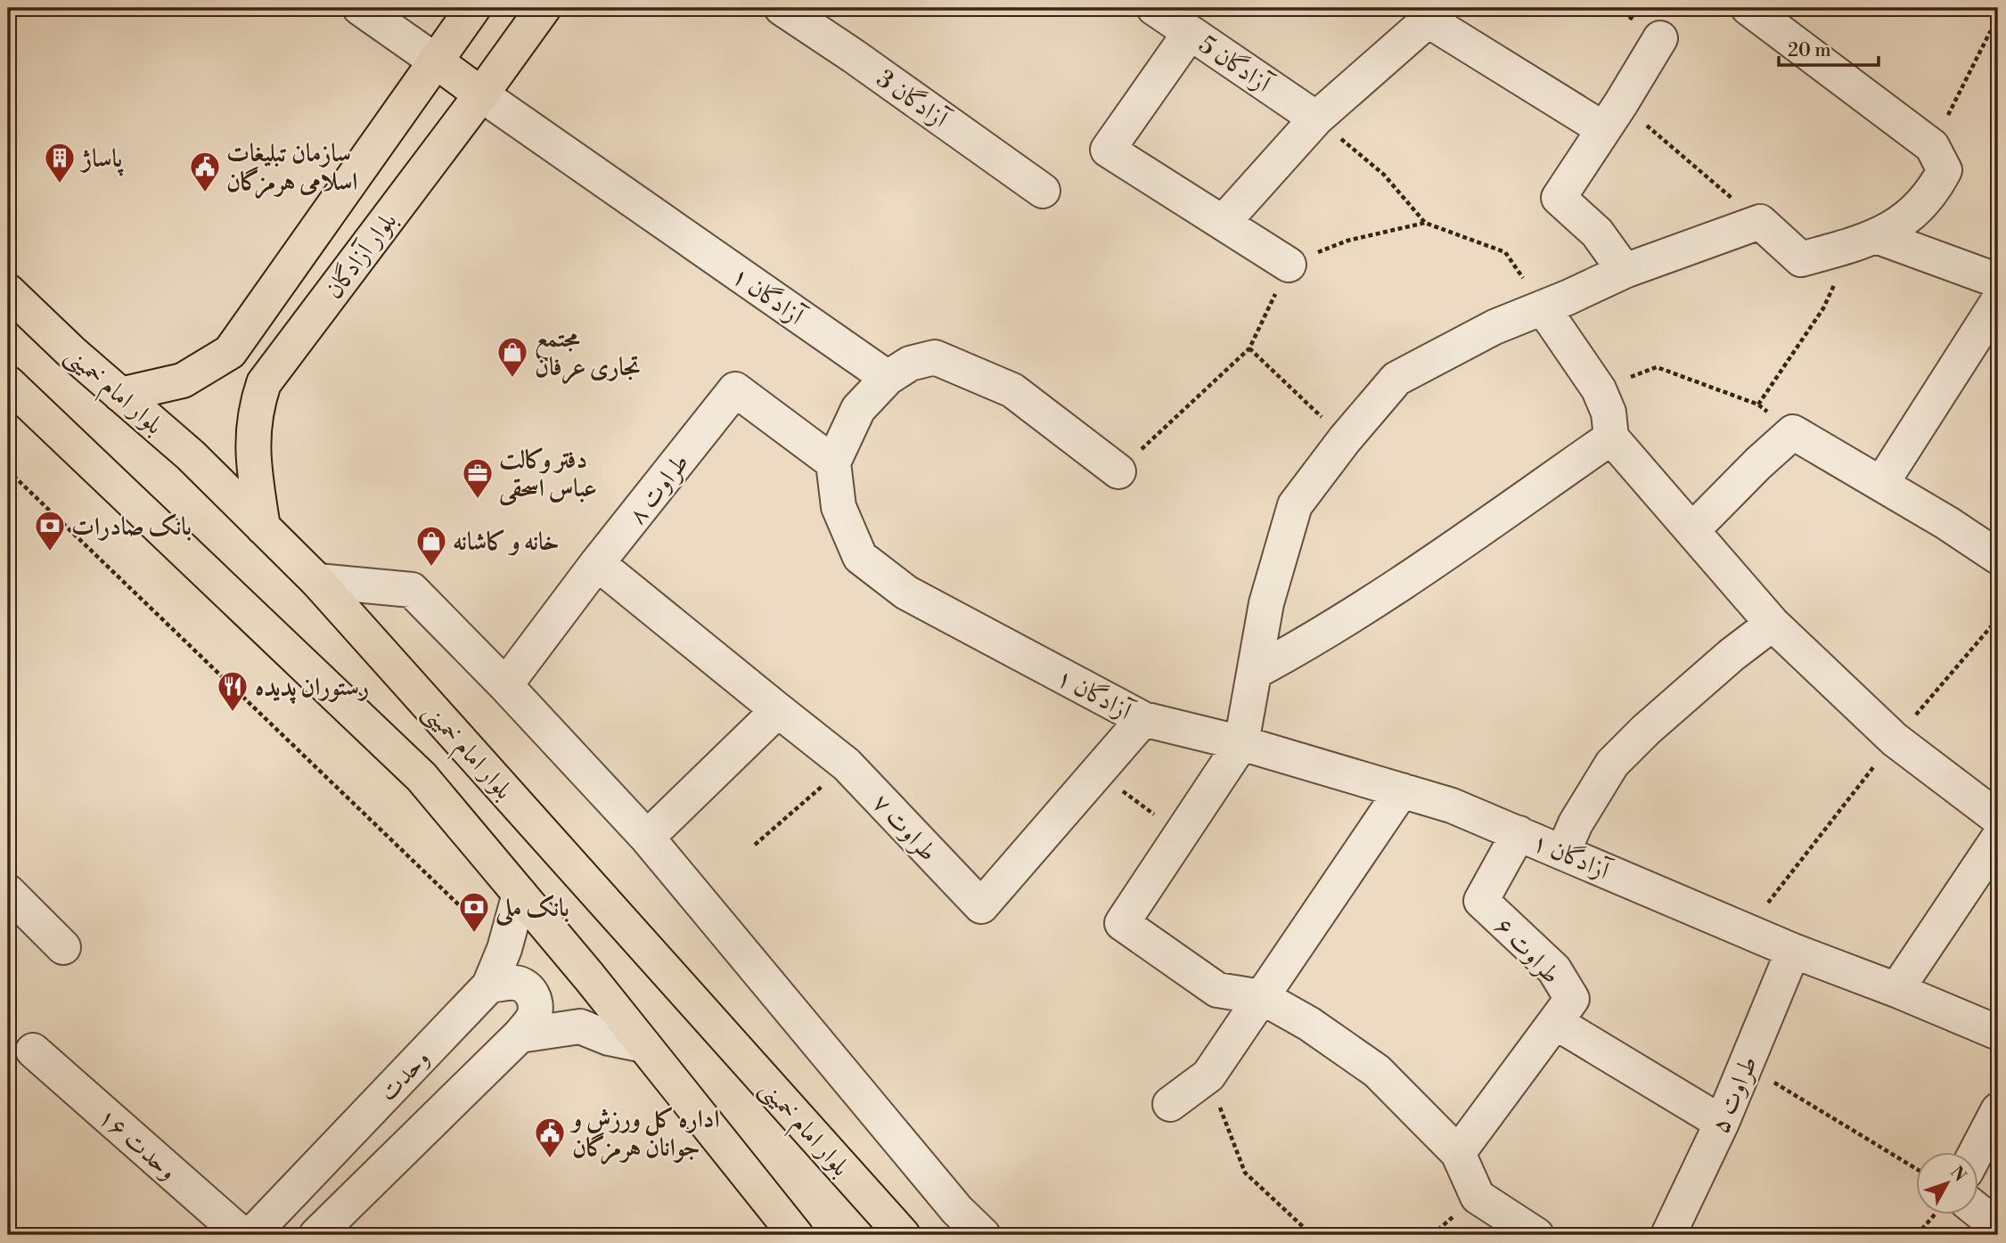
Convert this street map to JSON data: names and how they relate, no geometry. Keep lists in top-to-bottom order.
{
  "streets": {
    "main road": ["بلوار آزادگان", "بلوار امام خمینی"],
    "street": [
      "آزادگان 5",
      "آزادگان 3",
      "آزادگان ۱",
      "طراوت ۸",
      "طراوت ۷",
      "طراوت ۶",
      "وحدت",
      "طراوت ۵",
      "وحدت ۱۶"
    ]
  },
  "crossings": [
    ["بلوار آزادگان", "آزادگان ۱"],
    ["بلوار آزادگان", "بلوار امام خمینی"],
    ["آزادگان ۱", "طراوت ۸"],
    ["آزادگان ۱", "طراوت ۷"],
    ["آزادگان ۱", "طراوت ۶"],
    ["آزادگان ۱", "طراوت ۵"],
    ["طراوت ۸", "طراوت ۷"]
  ],
  "places": {
    "building": ["پاساژ"],
    "public building": ["سازمان تبلیغات اسلامی هرمزگان", "اداره کل ورزش و جوانان هرمزگان"],
    "shop": ["مجتمع تجاری عرفان", "خانه و کاشانه"],
    "office": ["دفتر وکالت عباس اسحقی"],
    "bank": ["بانک صادرات", "بانک ملی"],
    "restaurant": ["رستوران پدیده"]
  },
  "scale_bar": "20 m",
  "north": "top right"
}
